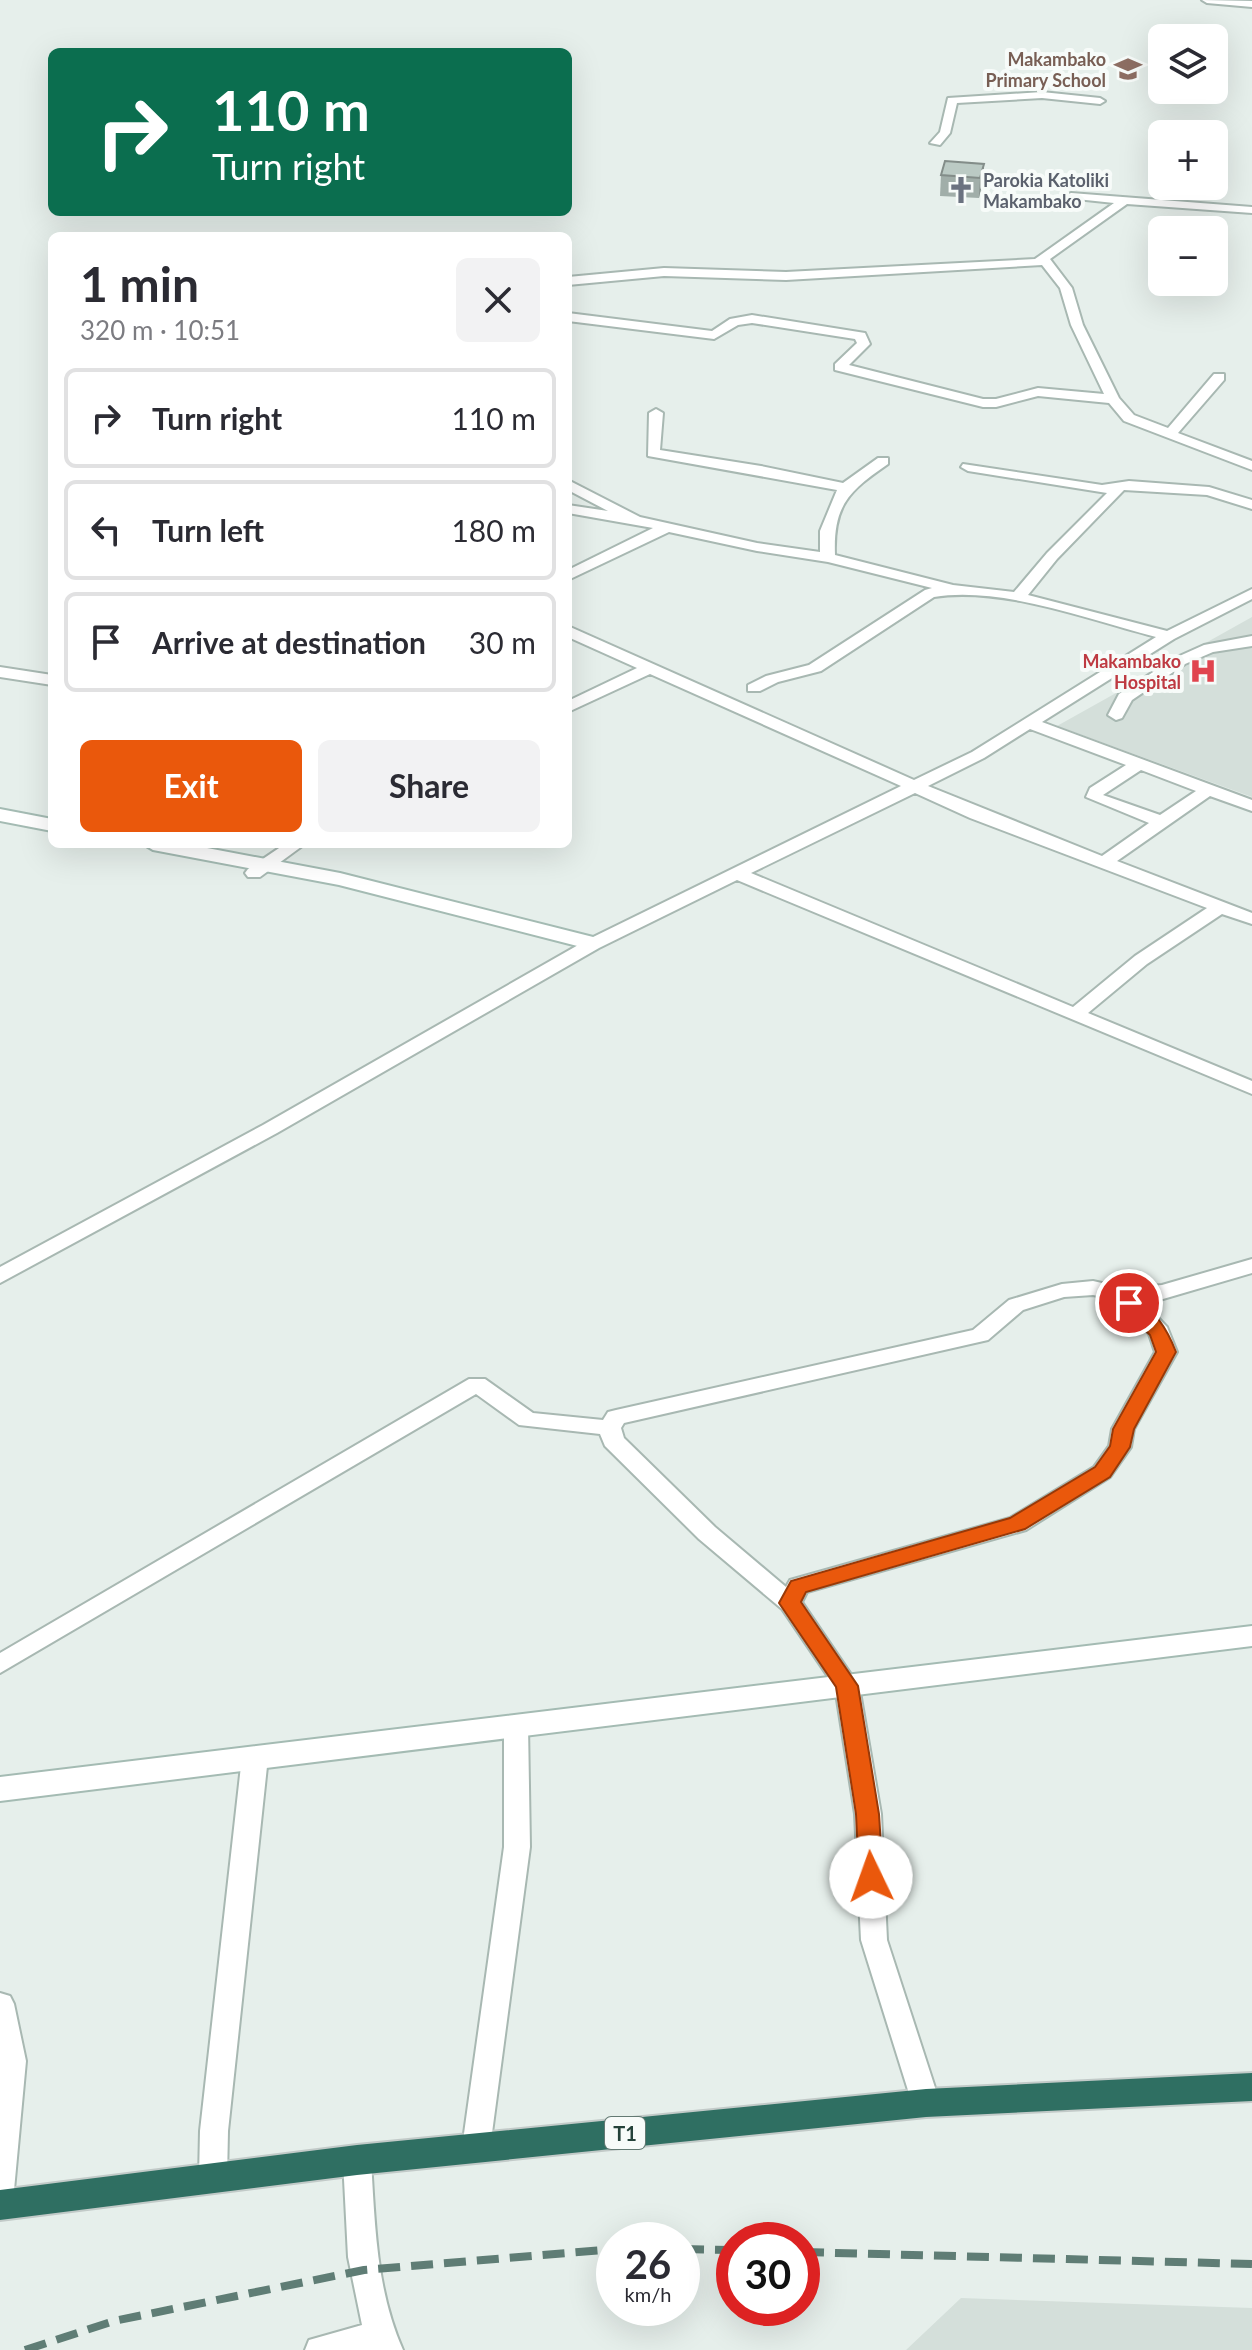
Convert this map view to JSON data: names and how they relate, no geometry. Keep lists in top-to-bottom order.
{
  "streets": {
    "highway": ["T1"]
  },
  "places": {
    "school or university": ["Makambako Primary School"],
    "church": ["Parokia Katoliki Makambako"],
    "hospital": ["Makambako Hospital"]
  },
  "page": {
    "map_buttons": ["+", "−"],
    "turn": ["110 m", "Turn right"],
    "heading": ["1 min", "320 m · 10:51"],
    "list": [
      {
        "name": "Turn right",
        "value": "110 m"
      },
      {
        "name": "Turn left",
        "value": "180 m"
      },
      {
        "name": "Arrive at destination",
        "value": "30 m"
      }
    ],
    "buttons": ["Exit", "Share"],
    "speed": "26 km/h",
    "limit": "30"
  }
}
